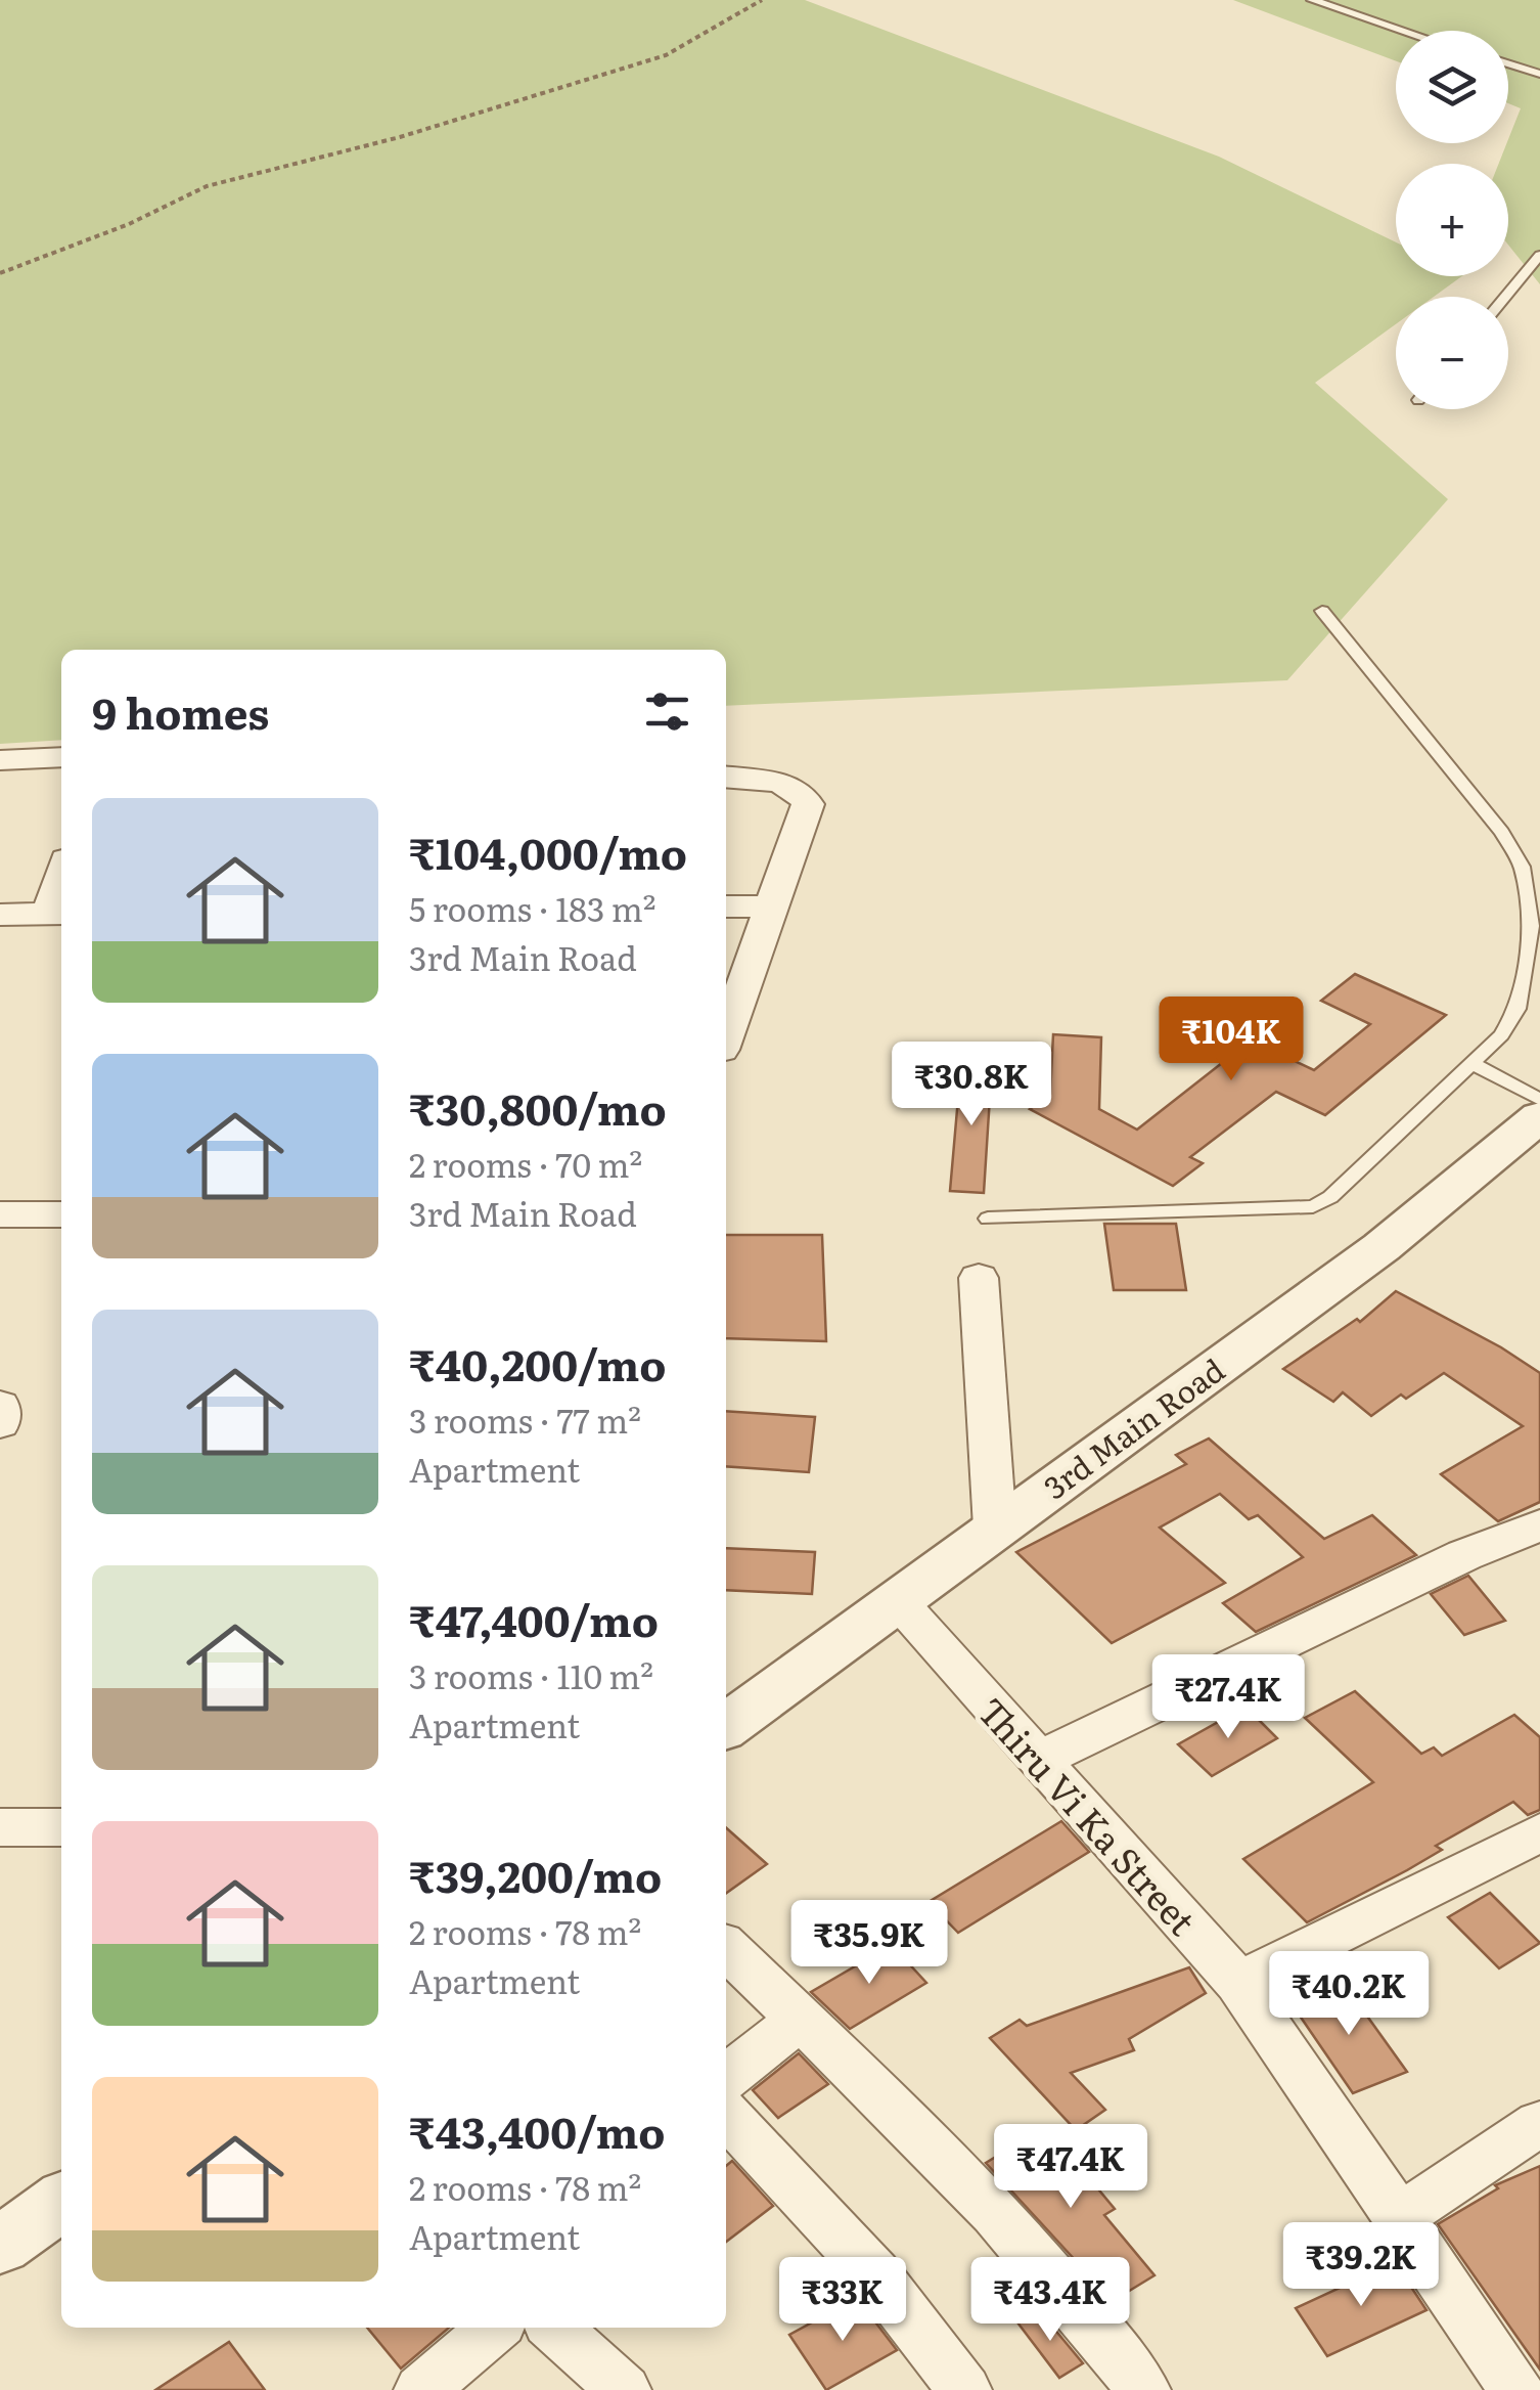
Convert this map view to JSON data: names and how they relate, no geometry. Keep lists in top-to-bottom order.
{
  "streets": {
    "street": ["3rd Main Road", "Thiru Vi Ka Street"]
  },
  "crossings": [
    ["3rd Main Road", "Thiru Vi Ka Street"]
  ],
  "page": {
    "map_buttons": ["+", "−"],
    "heading": "9 homes",
    "list": [
      {
        "name": "₹104,000/mo",
        "note": "5 rooms · 183 m² · 3rd Main Road"
      },
      {
        "name": "₹30,800/mo",
        "note": "2 rooms · 70 m² · 3rd Main Road"
      },
      {
        "name": "₹40,200/mo",
        "note": "3 rooms · 77 m² · Apartment"
      },
      {
        "name": "₹47,400/mo",
        "note": "3 rooms · 110 m² · Apartment"
      },
      {
        "name": "₹39,200/mo",
        "note": "2 rooms · 78 m² · Apartment"
      },
      {
        "name": "₹43,400/mo",
        "note": "2 rooms · 78 m² · Apartment"
      }
    ],
    "price": [
      "₹104K",
      "₹30.8K",
      "₹27.4K",
      "₹35.9K",
      "₹40.2K",
      "₹47.4K",
      "₹39.2K",
      "₹33K",
      "₹43.4K"
    ]
  }
}
